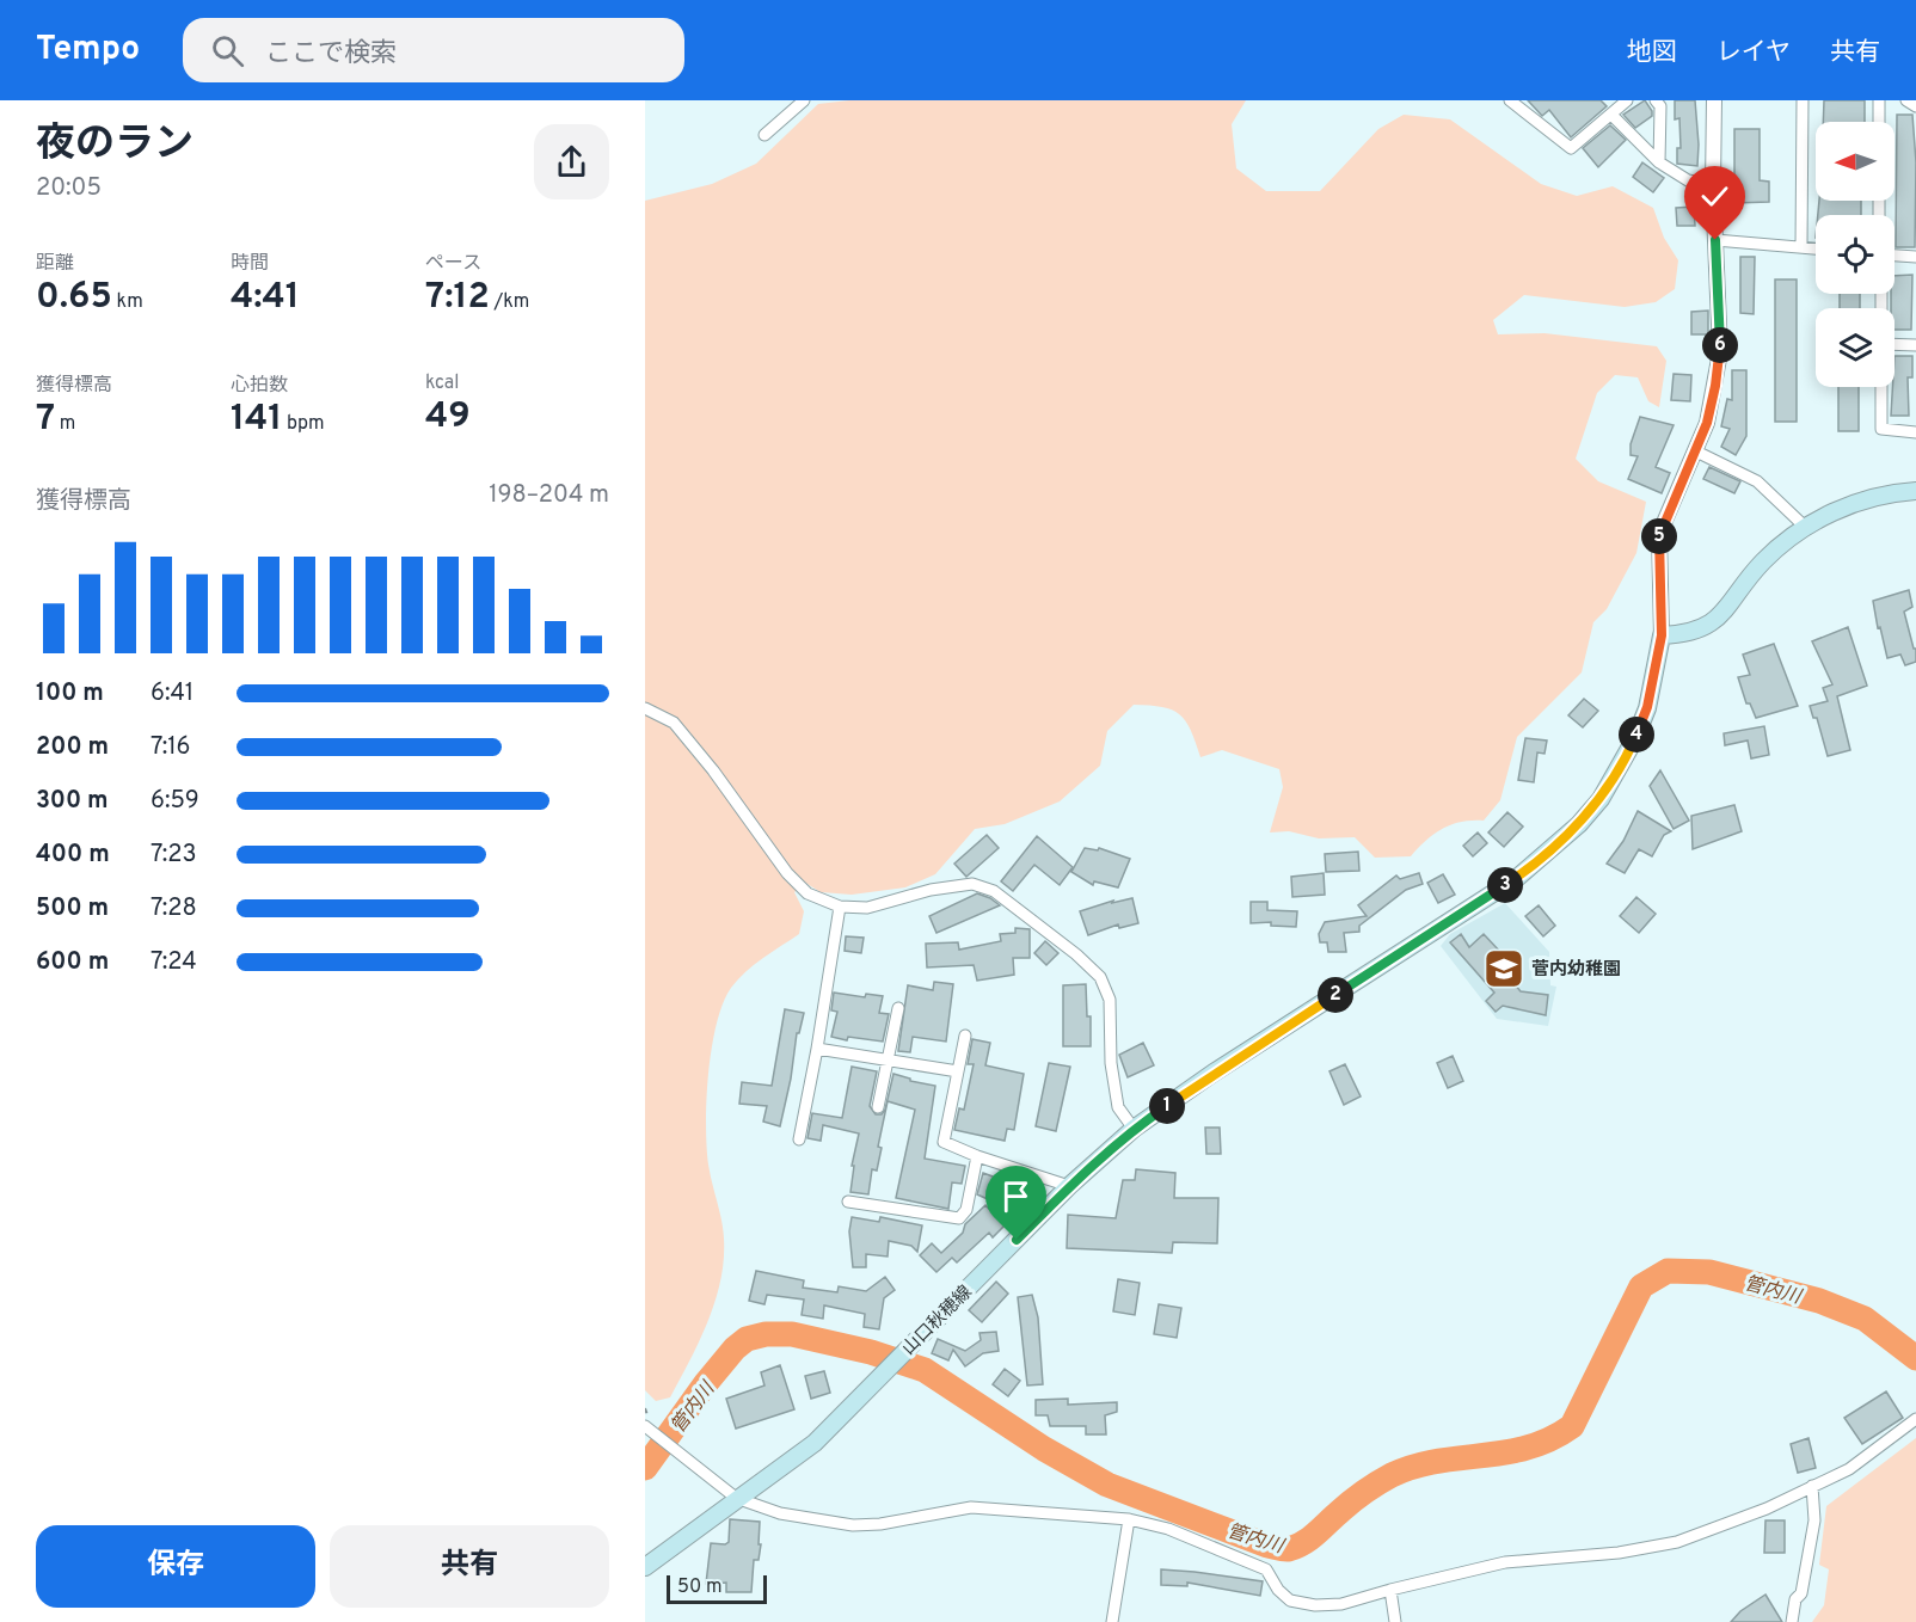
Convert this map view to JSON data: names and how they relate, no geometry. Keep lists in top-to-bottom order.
{
  "streets": {
    "main road": ["山口秋穂線"]
  },
  "water": ["管内川"],
  "places": {
    "school or university": ["菅内幼稚園"]
  },
  "scale_bar": "50 m",
  "north": "left",
  "page": {
    "header": "Tempo",
    "search": "ここで検索",
    "nav": ["地図", "レイヤ", "共有"],
    "heading": ["夜のラン", "20:05"],
    "stats": [
      ["距離", "0.65 km"],
      ["時間", "4:41"],
      ["ペース", "7:12 /km"],
      ["獲得標高", "7 m"],
      ["心拍数", "141 bpm"],
      ["kcal", "49"]
    ],
    "pins": [
      "6",
      "5",
      "4",
      "3",
      "2",
      "1"
    ],
    "chart": ["獲得標高", "198–204 m"],
    "list": [
      {
        "name": "100 m",
        "note": "6:41"
      },
      {
        "name": "200 m",
        "note": "7:16"
      },
      {
        "name": "300 m",
        "note": "6:59"
      },
      {
        "name": "400 m",
        "note": "7:23"
      },
      {
        "name": "500 m",
        "note": "7:28"
      },
      {
        "name": "600 m",
        "note": "7:24"
      }
    ],
    "buttons": ["保存", "共有"],
    "scale": "50 m"
  }
}
